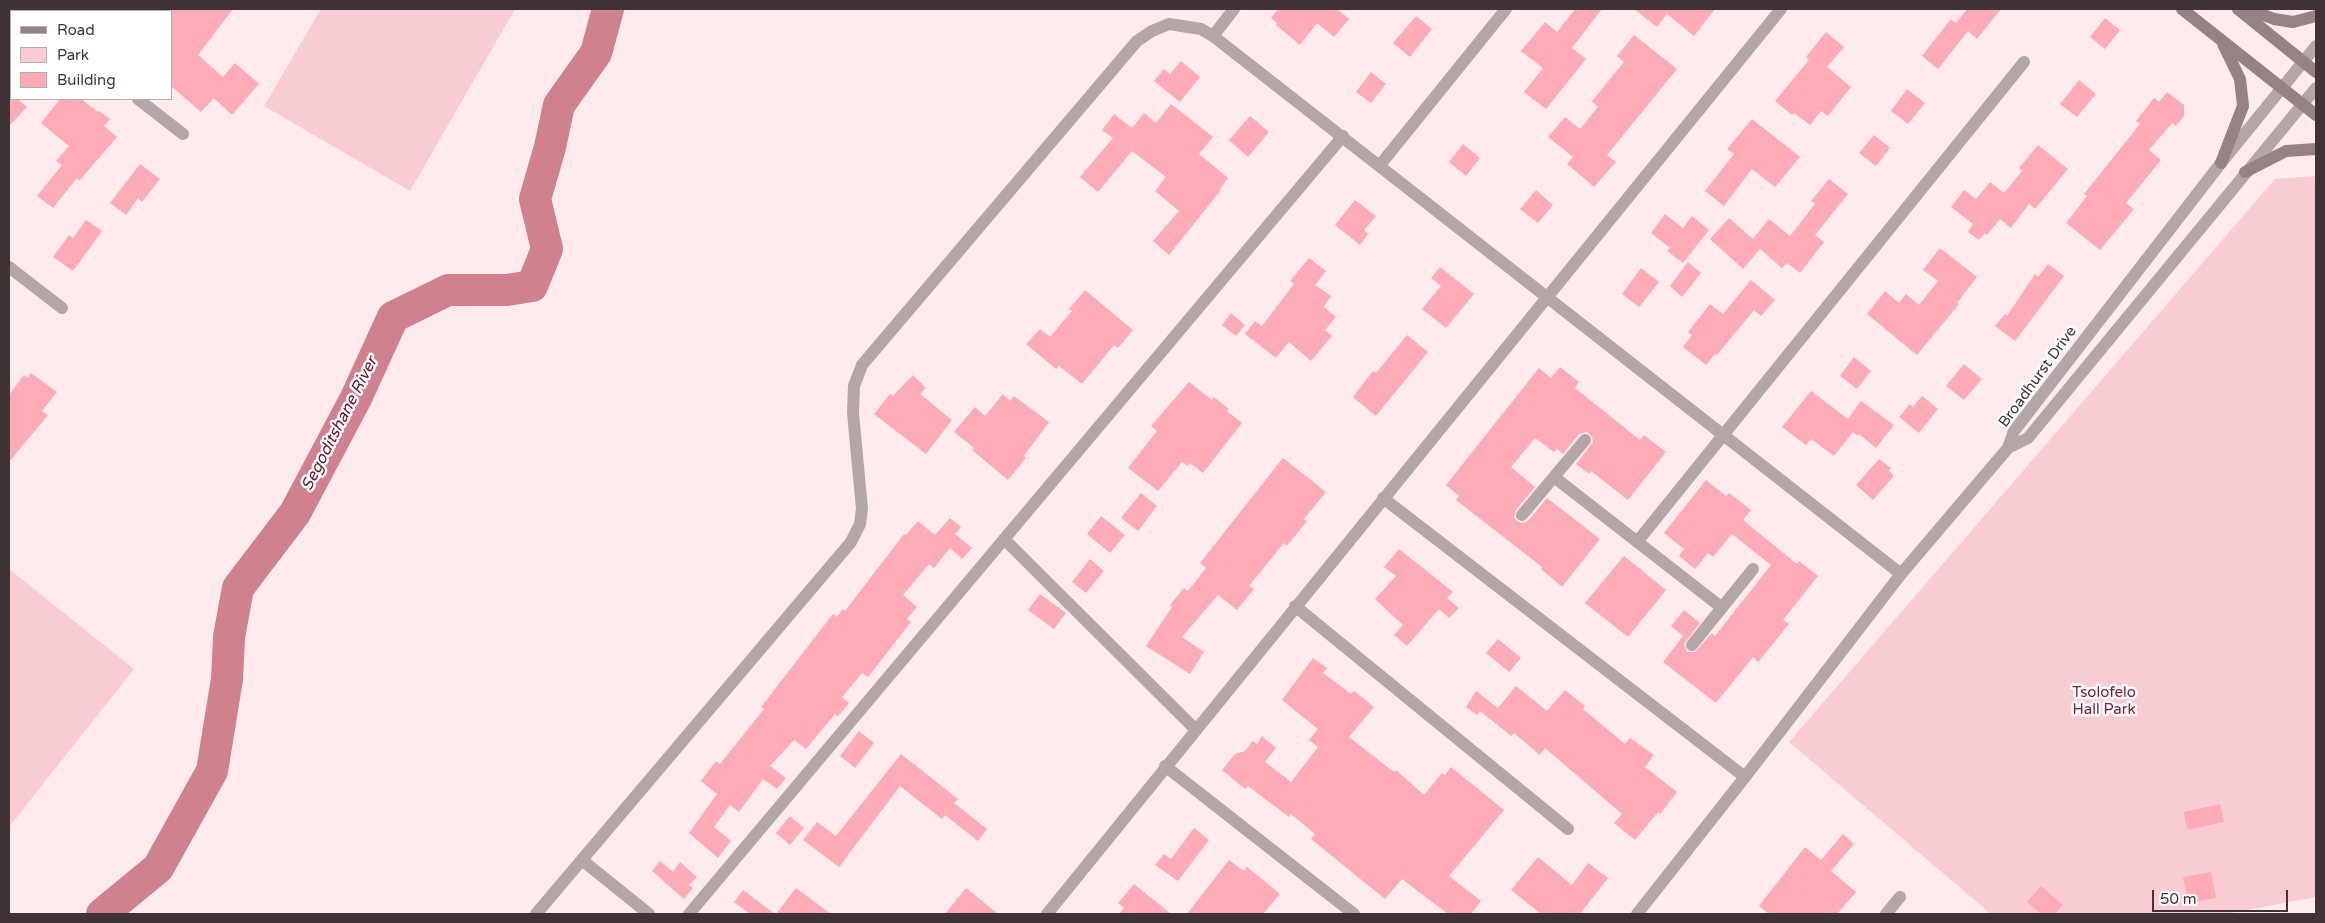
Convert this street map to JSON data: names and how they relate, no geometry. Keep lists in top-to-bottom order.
{
  "streets": {
    "street": ["Broadhurst Drive"]
  },
  "water": ["Segoditshane River"],
  "parks": ["Tsolofelo Hall Park"],
  "legend": ["Road", "Park", "Building"],
  "scale_bar": "50 m"
}
